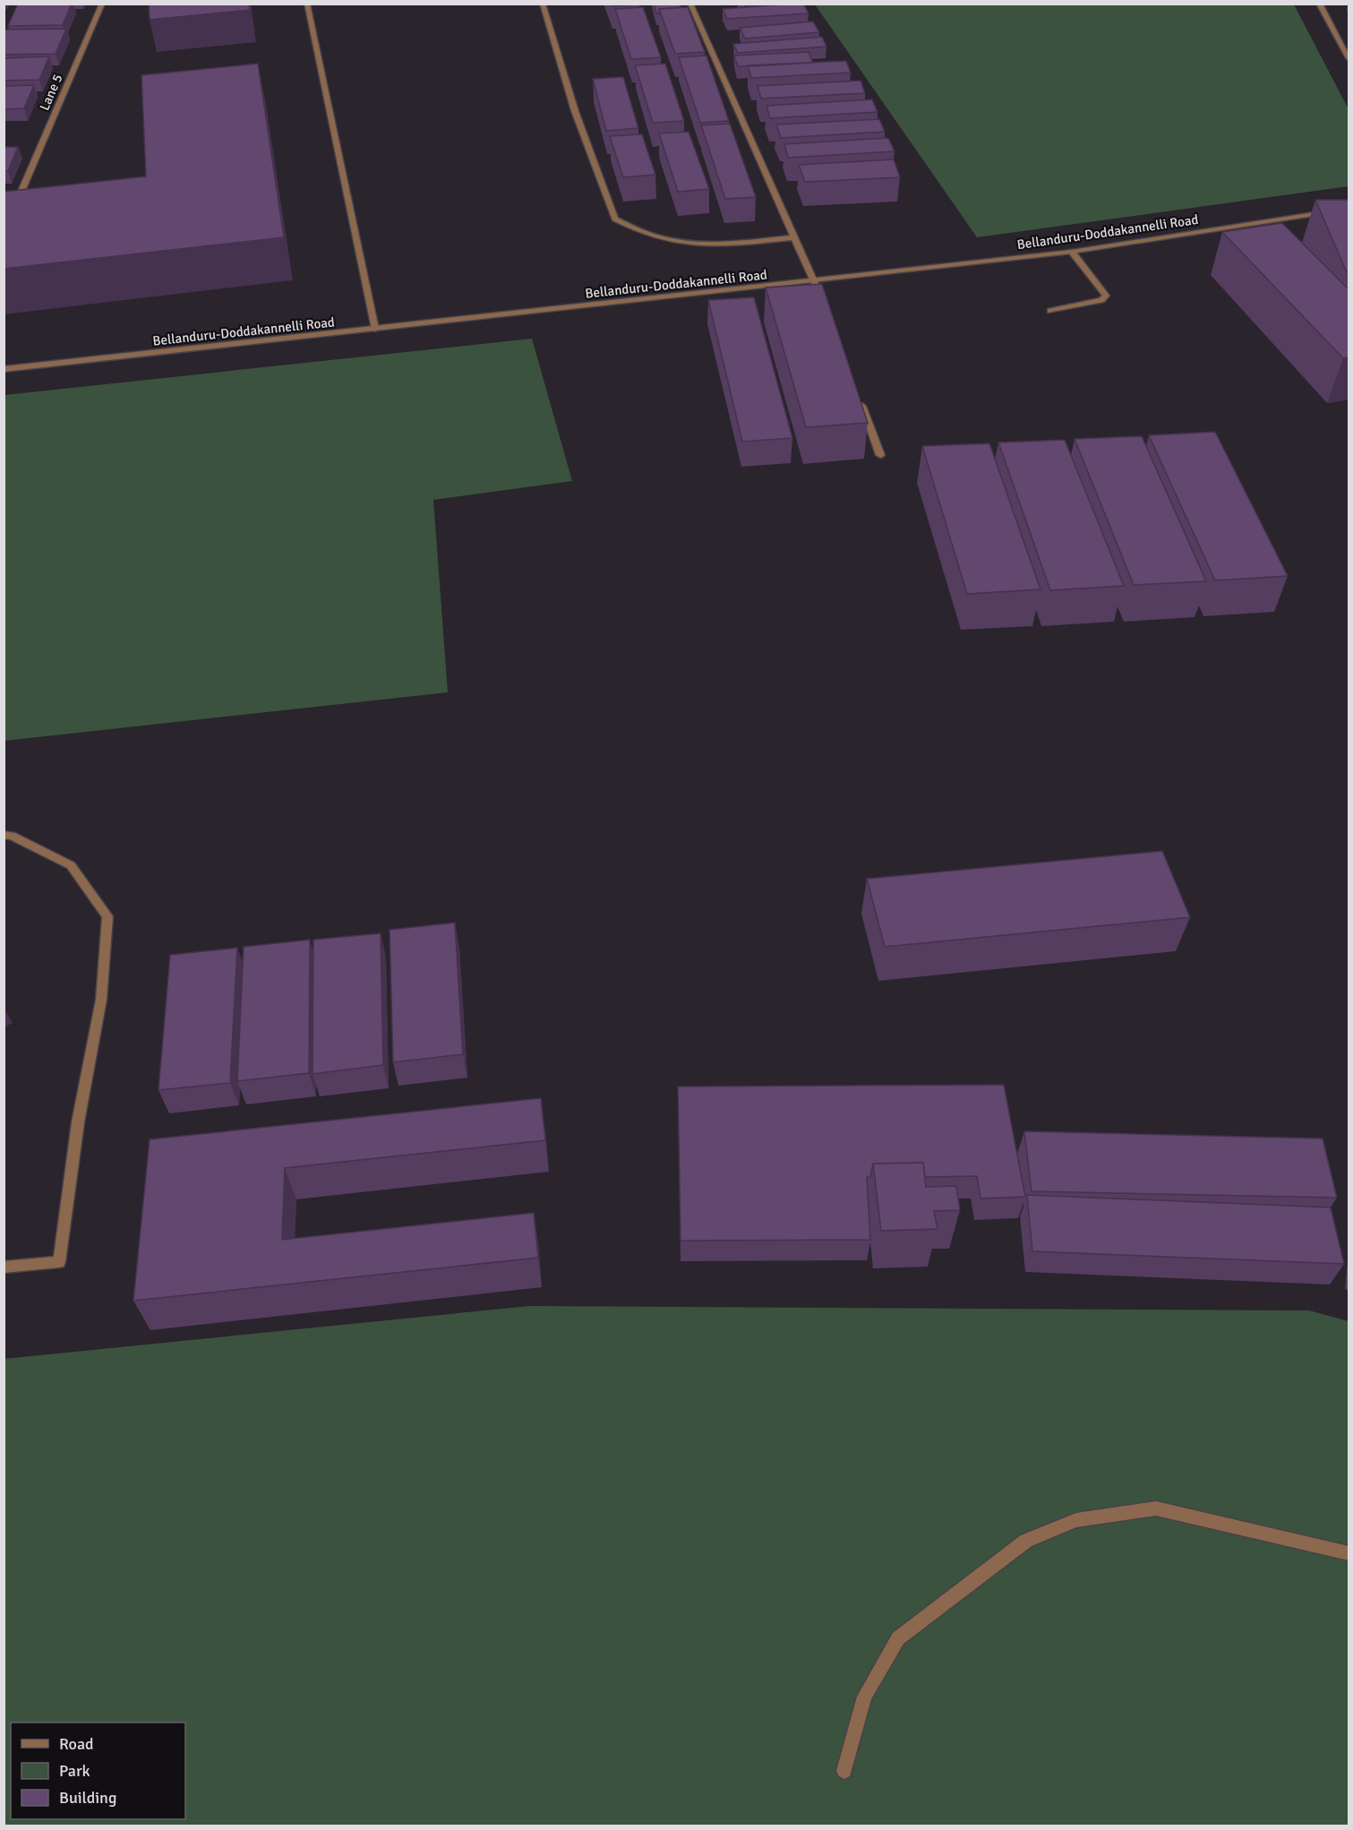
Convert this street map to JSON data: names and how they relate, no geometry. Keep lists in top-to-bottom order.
{
  "streets": {
    "street": ["Lane 5", "Bellanduru-Doddakannelli Road"]
  },
  "legend": ["Road", "Park", "Building"]
}
